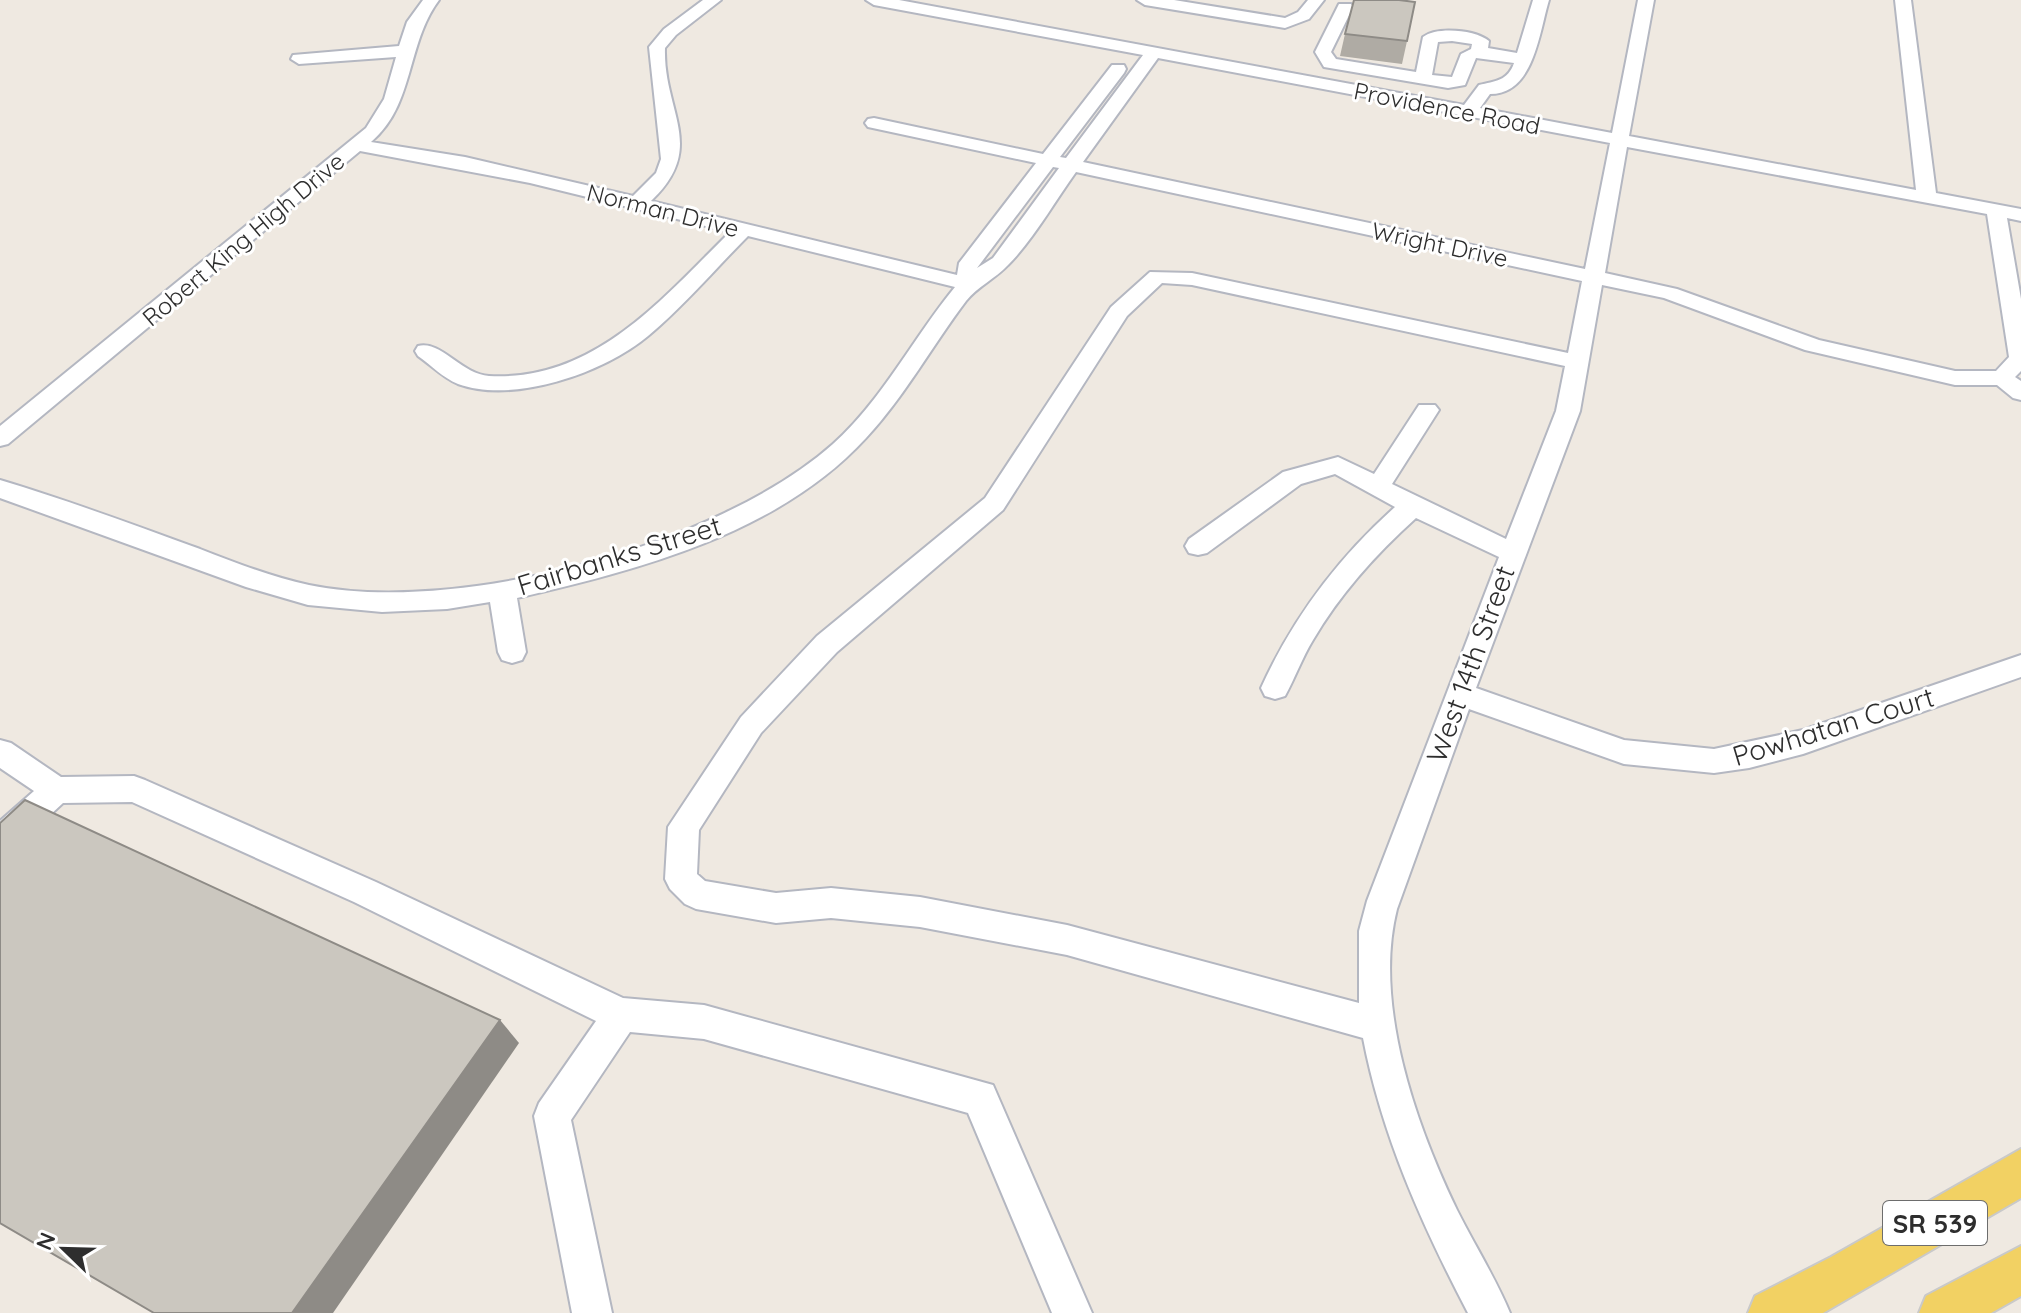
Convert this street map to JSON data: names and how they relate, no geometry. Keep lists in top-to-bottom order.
{
  "streets": {
    "main road": ["SR 539"],
    "street": [
      "Providence Road",
      "Norman Drive",
      "Robert King High Drive",
      "Wright Drive",
      "Fairbanks Street",
      "West 14th Street",
      "Powhatan Court"
    ]
  },
  "crossings": [
    ["Providence Road", "Fairbanks Street"],
    ["Providence Road", "West 14th Street"],
    ["Norman Drive", "Robert King High Drive"],
    ["Norman Drive", "Fairbanks Street"],
    ["Wright Drive", "Fairbanks Street"],
    ["Wright Drive", "West 14th Street"],
    ["West 14th Street", "Powhatan Court"]
  ],
  "north": "top left"
}
